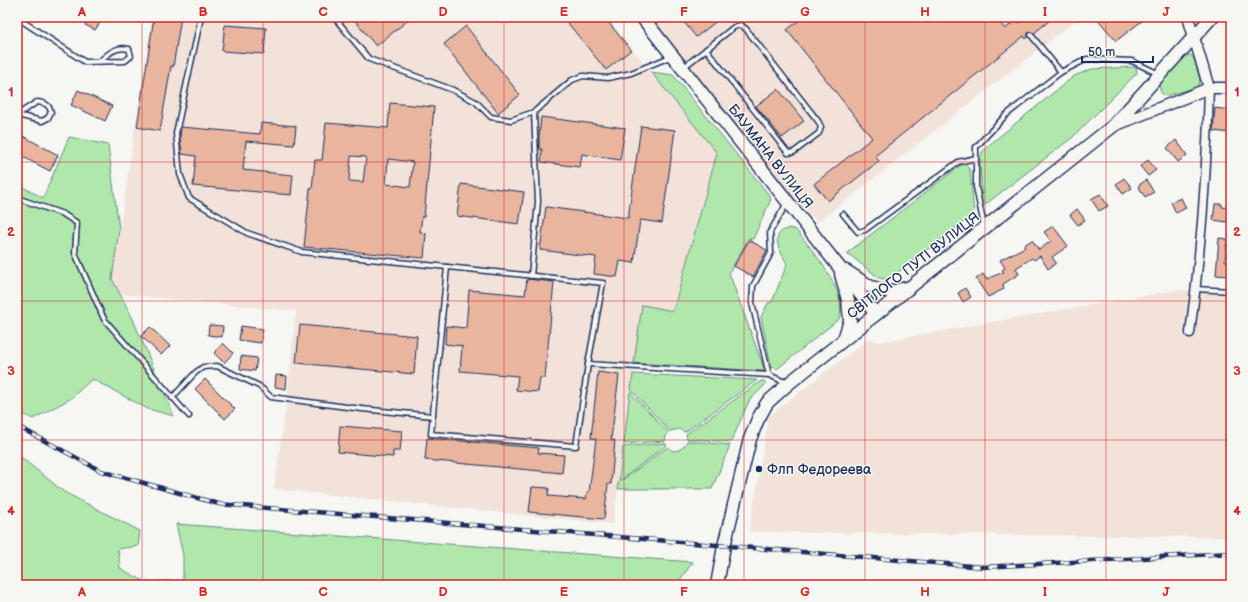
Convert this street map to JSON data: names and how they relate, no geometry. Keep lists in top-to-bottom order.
{
  "streets": {
    "main road": ["БАУМАНА ВУЛИЦЯ", "СВІТЛОГО ПУТІ ВУЛИЦЯ"]
  },
  "crossings": [
    ["БАУМАНА ВУЛИЦЯ", "СВІТЛОГО ПУТІ ВУЛИЦЯ"]
  ],
  "places": ["Флп Федореева"],
  "scale_bar": "50 m",
  "grid": {
    "columns": [
      "A",
      "B",
      "C",
      "D",
      "E",
      "F",
      "G",
      "H",
      "I",
      "J"
    ],
    "rows": [
      "1",
      "2",
      "3",
      "4"
    ]
  }
}
